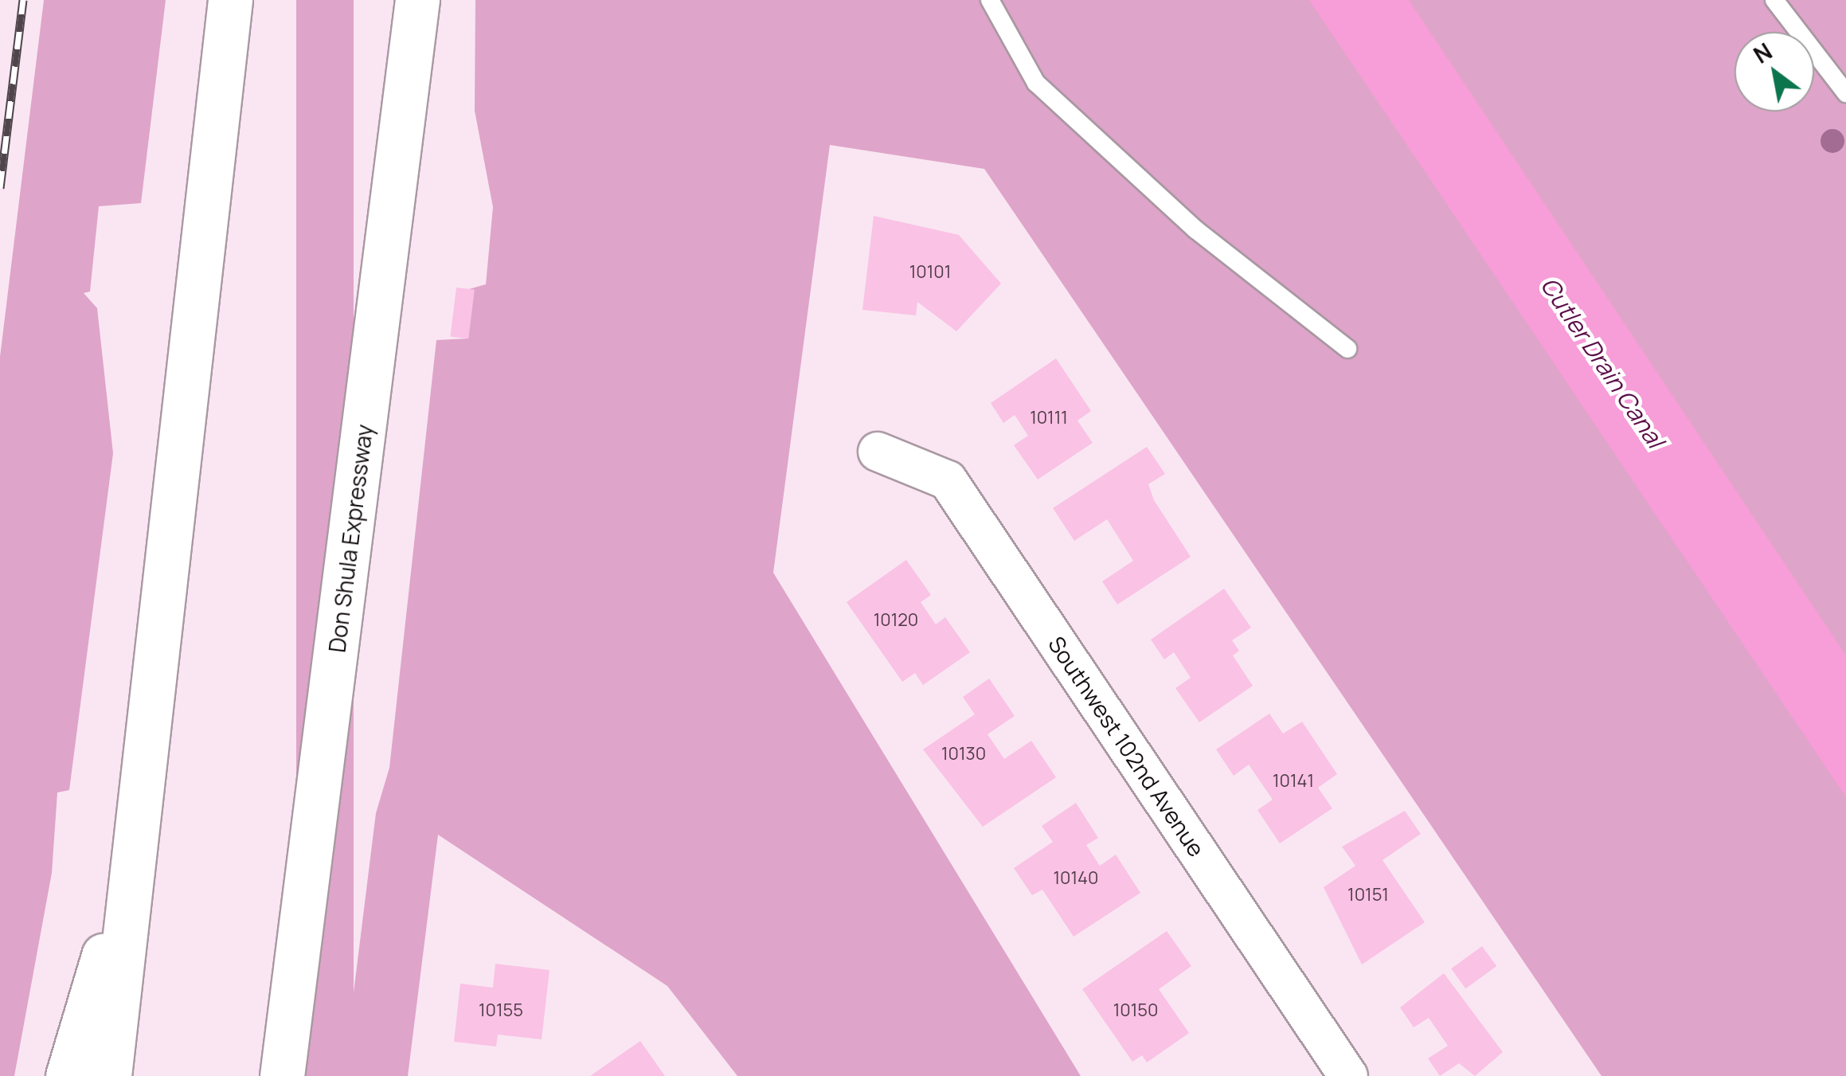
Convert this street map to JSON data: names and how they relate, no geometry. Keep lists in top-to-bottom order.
{
  "streets": {
    "highway": ["Don Shula Expressway"],
    "street": ["Southwest 102nd Avenue"]
  },
  "water": ["Cutler Drain Canal"],
  "house_numbers": [
    "10101",
    "10111",
    "10120",
    "10130",
    "10141",
    "10140",
    "10151",
    "10155",
    "10150"
  ],
  "north": "top left"
}
